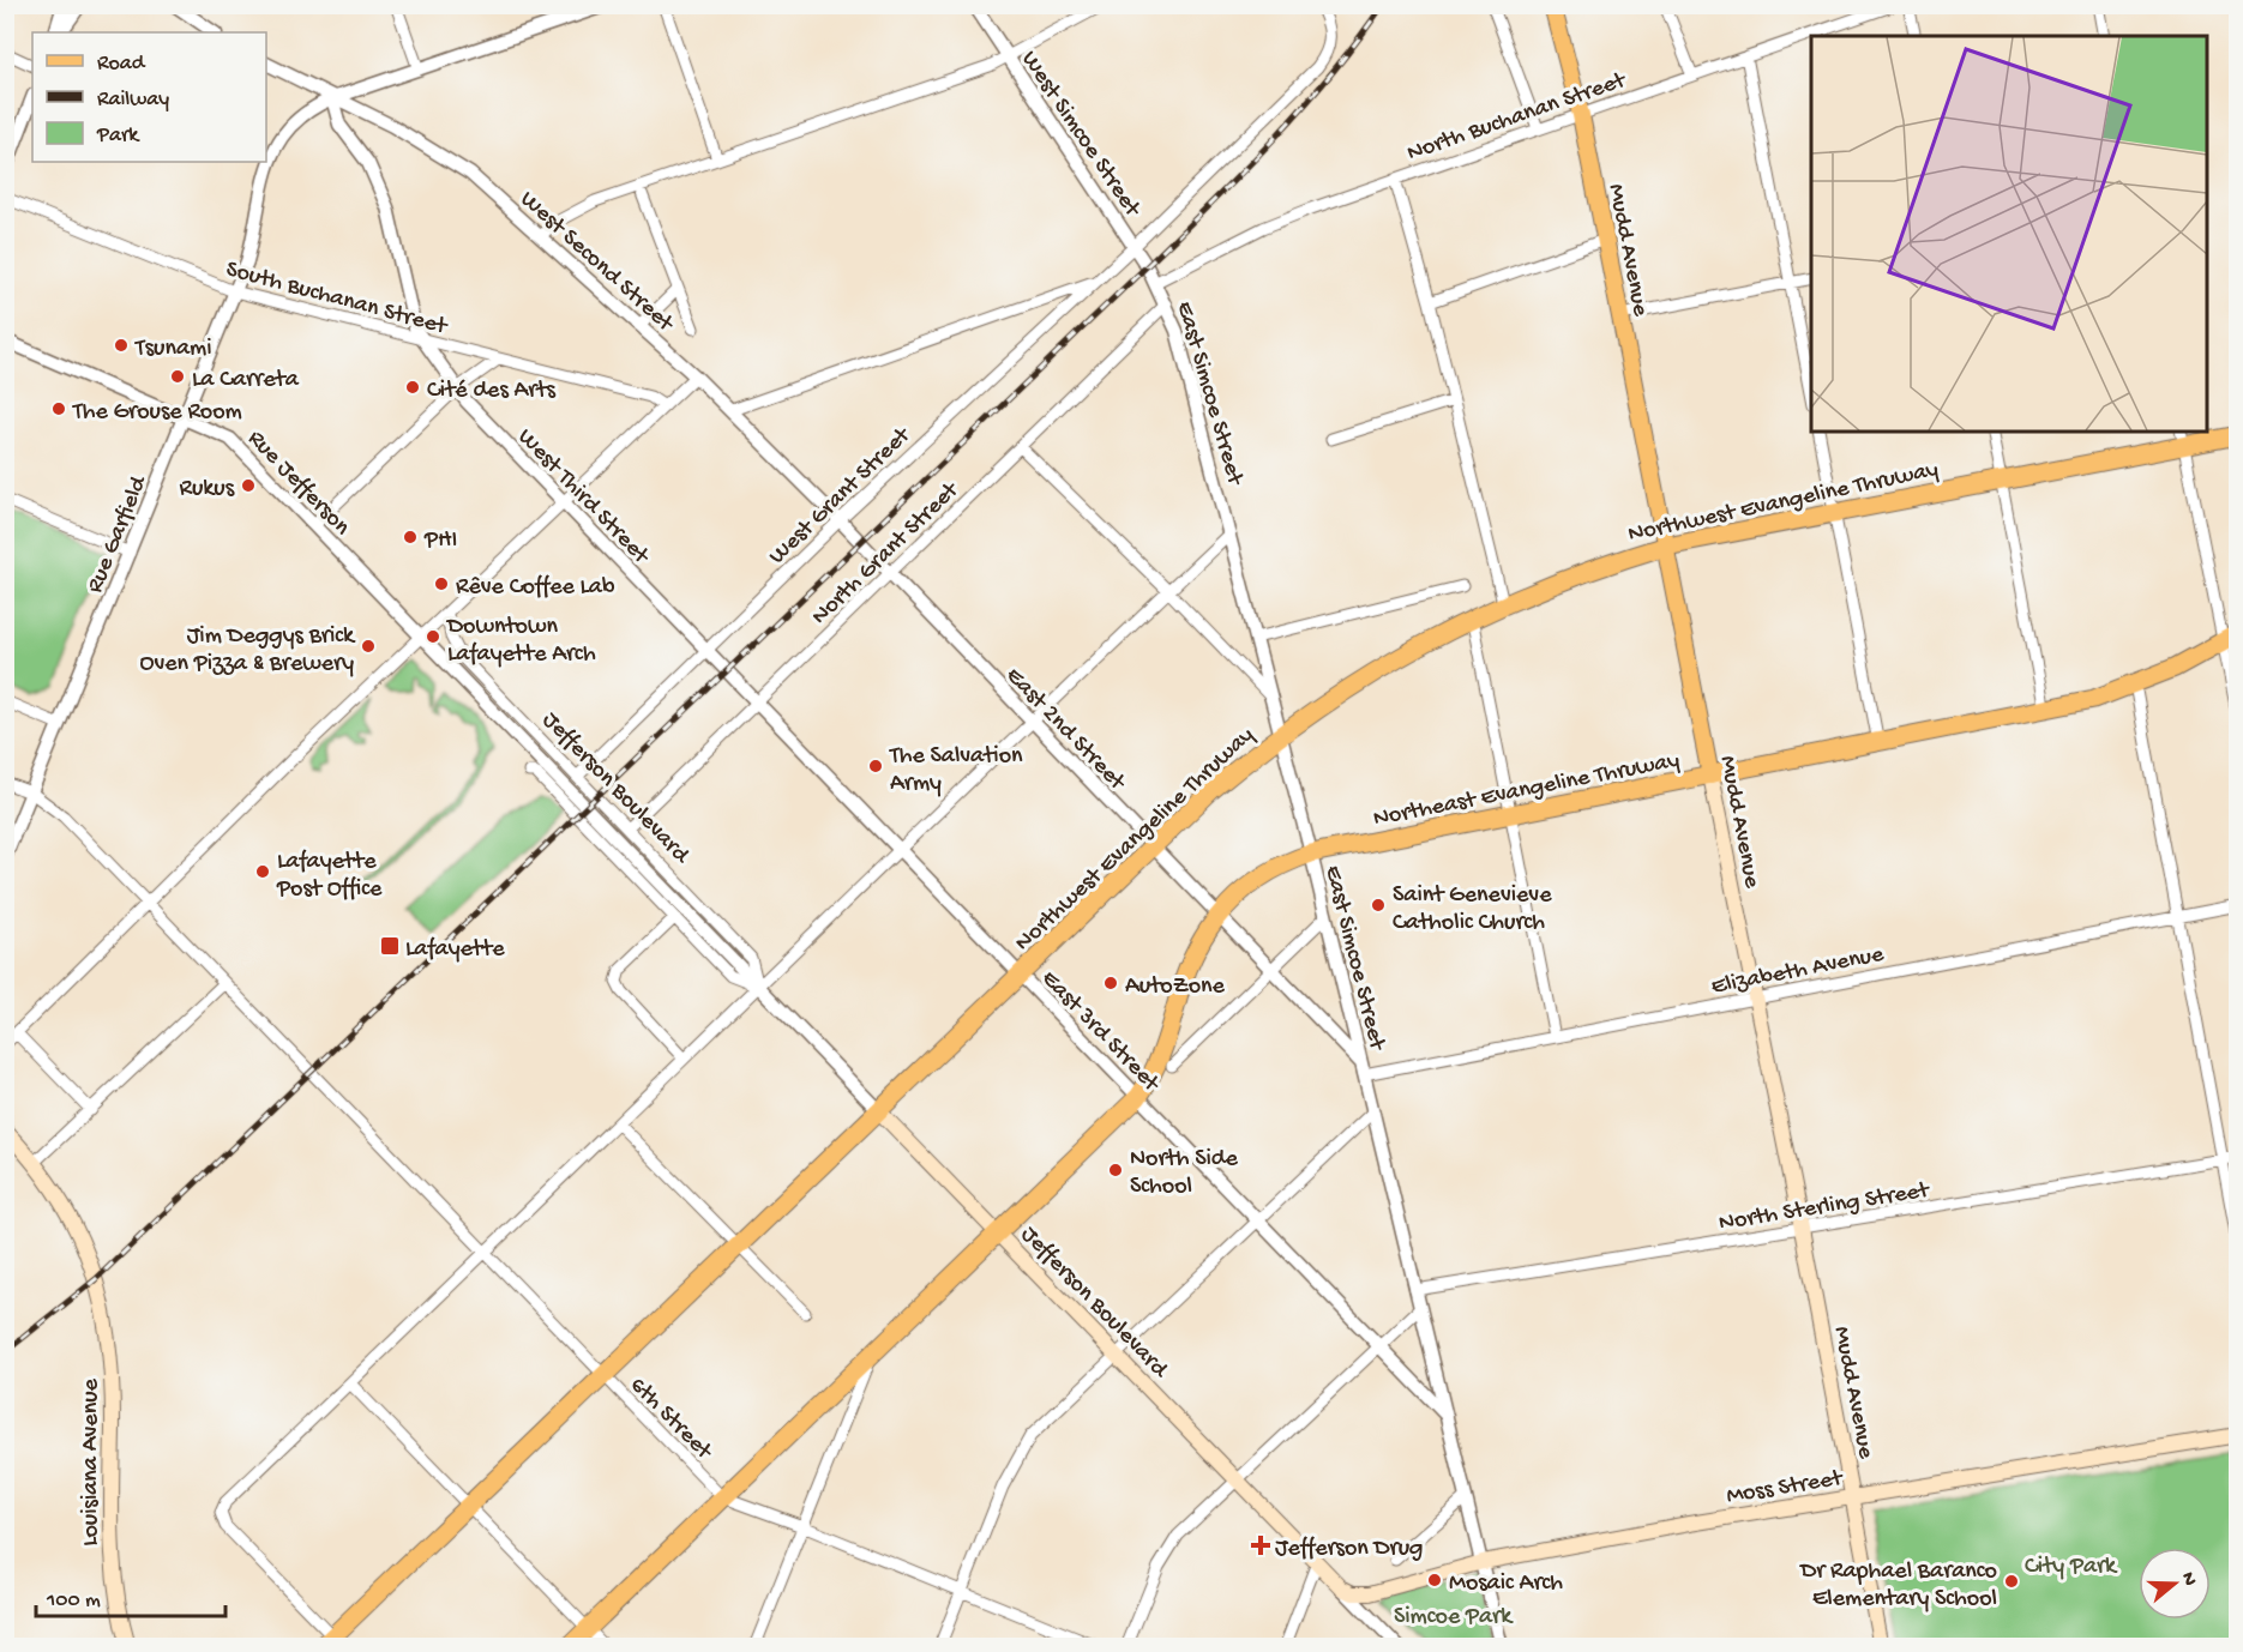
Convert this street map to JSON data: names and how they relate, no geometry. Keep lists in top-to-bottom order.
{
  "streets": {
    "highway": ["Northwest Evangeline Thruway", "Northeast Evangeline Thruway"],
    "main road": [
      "Mudd Avenue",
      "Jefferson Boulevard",
      "Louisiana Avenue",
      "Moss Street"
    ],
    "street": [
      "North Buchanan Street",
      "West Simcoe Street",
      "West Second Street",
      "South Buchanan Street",
      "East Simcoe Street",
      "Rue Jefferson",
      "West Third Street",
      "West Grant Street",
      "Rue Garfield",
      "North Grant Street",
      "East 2nd Street",
      "Elizabeth Avenue",
      "East 3rd Street",
      "North Sterling Street",
      "6th Street"
    ]
  },
  "crossings": [
    ["North Buchanan Street", "West Simcoe Street"],
    ["North Buchanan Street", "Mudd Avenue"],
    ["North Buchanan Street", "East Simcoe Street"],
    ["West Simcoe Street", "East Simcoe Street"],
    ["West Simcoe Street", "West Grant Street"],
    ["Mudd Avenue", "Northwest Evangeline Thruway"],
    ["Mudd Avenue", "Northeast Evangeline Thruway"],
    ["Mudd Avenue", "Elizabeth Avenue"],
    ["Mudd Avenue", "North Sterling Street"],
    ["Mudd Avenue", "Moss Street"],
    ["West Second Street", "West Third Street"],
    ["West Second Street", "West Grant Street"],
    ["West Second Street", "Rue Garfield"],
    ["West Second Street", "East 2nd Street"],
    ["South Buchanan Street", "West Third Street"],
    ["South Buchanan Street", "Rue Garfield"],
    ["East Simcoe Street", "Northwest Evangeline Thruway"],
    ["East Simcoe Street", "North Grant Street"],
    ["East Simcoe Street", "East 2nd Street"],
    ["East Simcoe Street", "Northeast Evangeline Thruway"],
    ["East Simcoe Street", "Elizabeth Avenue"],
    ["East Simcoe Street", "East 3rd Street"],
    ["East Simcoe Street", "North Sterling Street"],
    ["East Simcoe Street", "Moss Street"],
    ["Rue Jefferson", "Rue Garfield"],
    ["Rue Jefferson", "Jefferson Boulevard"],
    ["West Third Street", "West Grant Street"],
    ["West Third Street", "Rue Garfield"],
    ["West Third Street", "East 3rd Street"],
    ["West Grant Street", "Jefferson Boulevard"],
    ["Northwest Evangeline Thruway", "East 2nd Street"],
    ["Northwest Evangeline Thruway", "Jefferson Boulevard"],
    ["Northwest Evangeline Thruway", "East 3rd Street"],
    ["Northwest Evangeline Thruway", "6th Street"],
    ["Rue Garfield", "6th Street"],
    ["North Grant Street", "East 2nd Street"],
    ["North Grant Street", "Jefferson Boulevard"],
    ["North Grant Street", "East 3rd Street"],
    ["East 2nd Street", "Northeast Evangeline Thruway"],
    ["East 2nd Street", "Elizabeth Avenue"],
    ["Jefferson Boulevard", "Northeast Evangeline Thruway"],
    ["Jefferson Boulevard", "Moss Street"],
    ["Northeast Evangeline Thruway", "East 3rd Street"],
    ["Northeast Evangeline Thruway", "6th Street"]
  ],
  "parks": ["City Park", "Simcoe Park"],
  "places": {
    "other": [
      "Tsunami",
      "La Carreta",
      "Cité des Arts",
      "The Grouse Room",
      "Rukus",
      "PHI",
      "Rêve Coffee Lab",
      "Downtown Lafayette Arch",
      "Jim Deggys Brick Oven Pizza & Brewery",
      "The Salvation Army",
      "Lafayette Post Office",
      "Saint Genevieve Catholic Church",
      "AutoZone",
      "North Side School",
      "Mosaic Arch",
      "Dr Raphael Baranco Elementary School"
    ],
    "transit": ["Lafayette"],
    "health": ["Jefferson Drug"]
  },
  "legend": ["Road", "Railway", "Park"],
  "scale_bar": "100 m",
  "north": "right"
}
